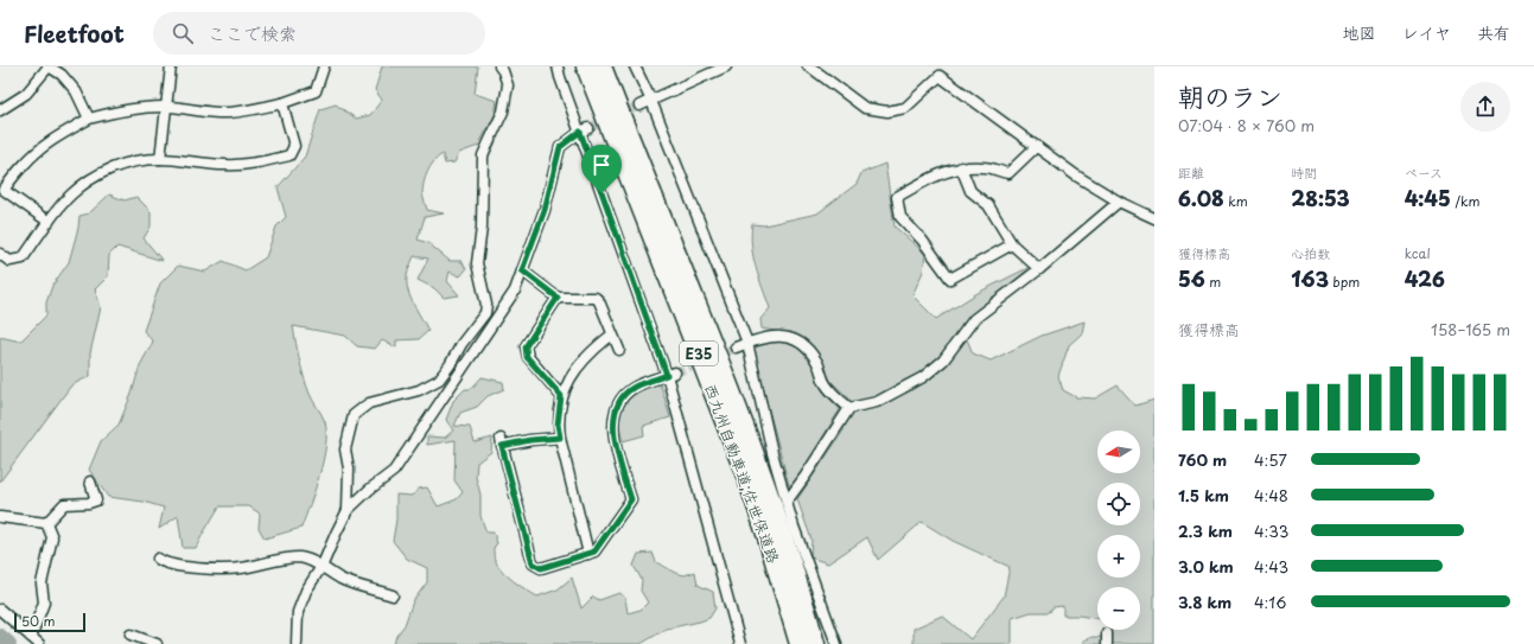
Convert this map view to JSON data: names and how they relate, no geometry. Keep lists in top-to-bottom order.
{
  "streets": {
    "highway": ["E35", "西九州自動車道;佐世保道路"]
  },
  "scale_bar": "50 m",
  "north": "left",
  "page": {
    "header": "Fleetfoot",
    "search": "ここで検索",
    "nav": ["地図", "レイヤ", "共有"],
    "heading": ["朝のラン", "07:04 · 8 × 760 m"],
    "stats": [
      ["距離", "6.08 km"],
      ["時間", "28:53"],
      ["ペース", "4:45 /km"],
      ["獲得標高", "56 m"],
      ["心拍数", "163 bpm"],
      ["kcal", "426"]
    ],
    "chart": ["獲得標高", "158–165 m"],
    "map_buttons": ["+", "−"],
    "list": [
      {
        "name": "760 m",
        "note": "4:57"
      },
      {
        "name": "1.5 km",
        "note": "4:48"
      },
      {
        "name": "2.3 km",
        "note": "4:33"
      },
      {
        "name": "3.0 km",
        "note": "4:43"
      },
      {
        "name": "3.8 km",
        "note": "4:16"
      }
    ],
    "scale": "50 m"
  }
}
